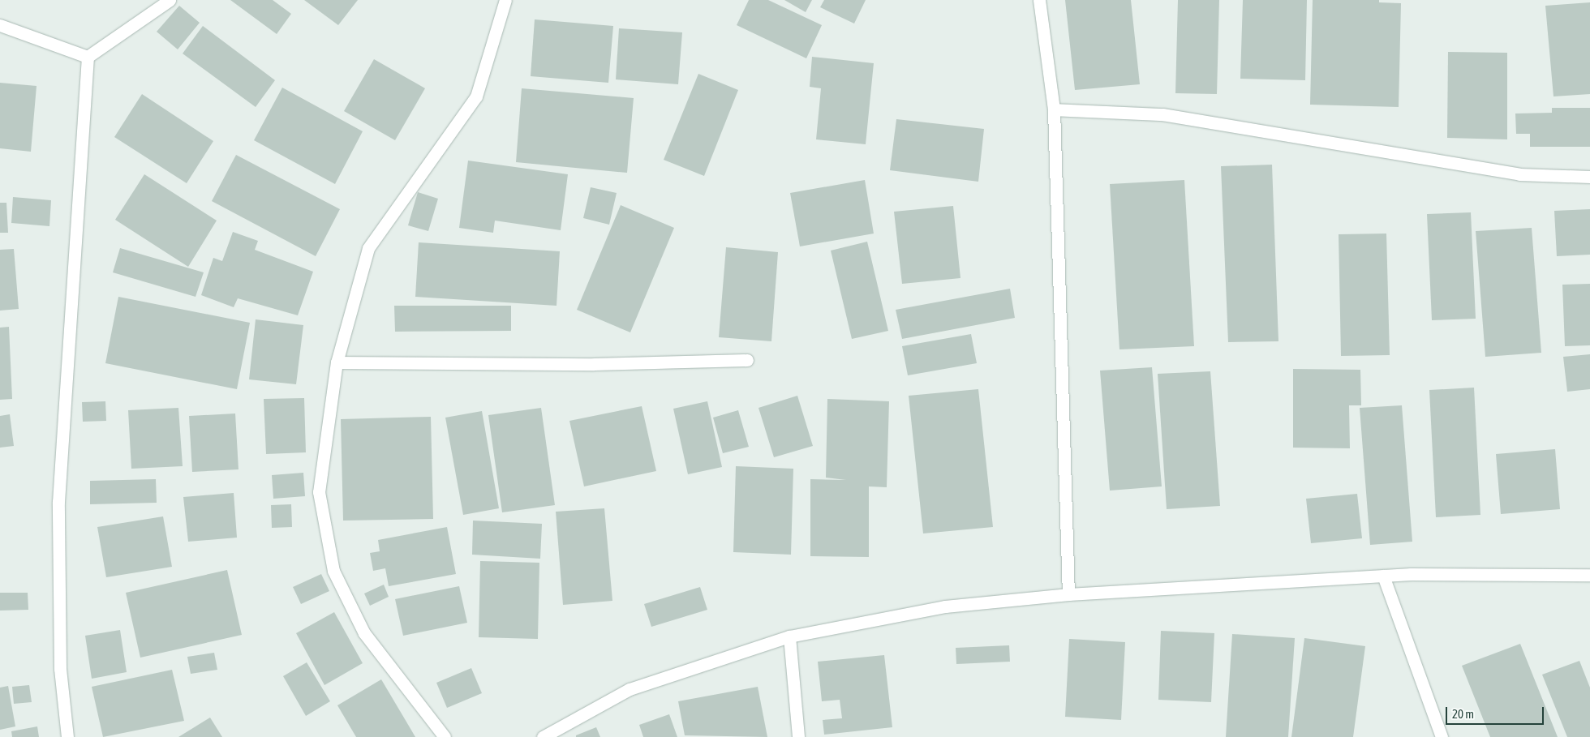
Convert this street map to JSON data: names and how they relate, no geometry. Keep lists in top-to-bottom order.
{
  "scale_bar": "20 m"
}
